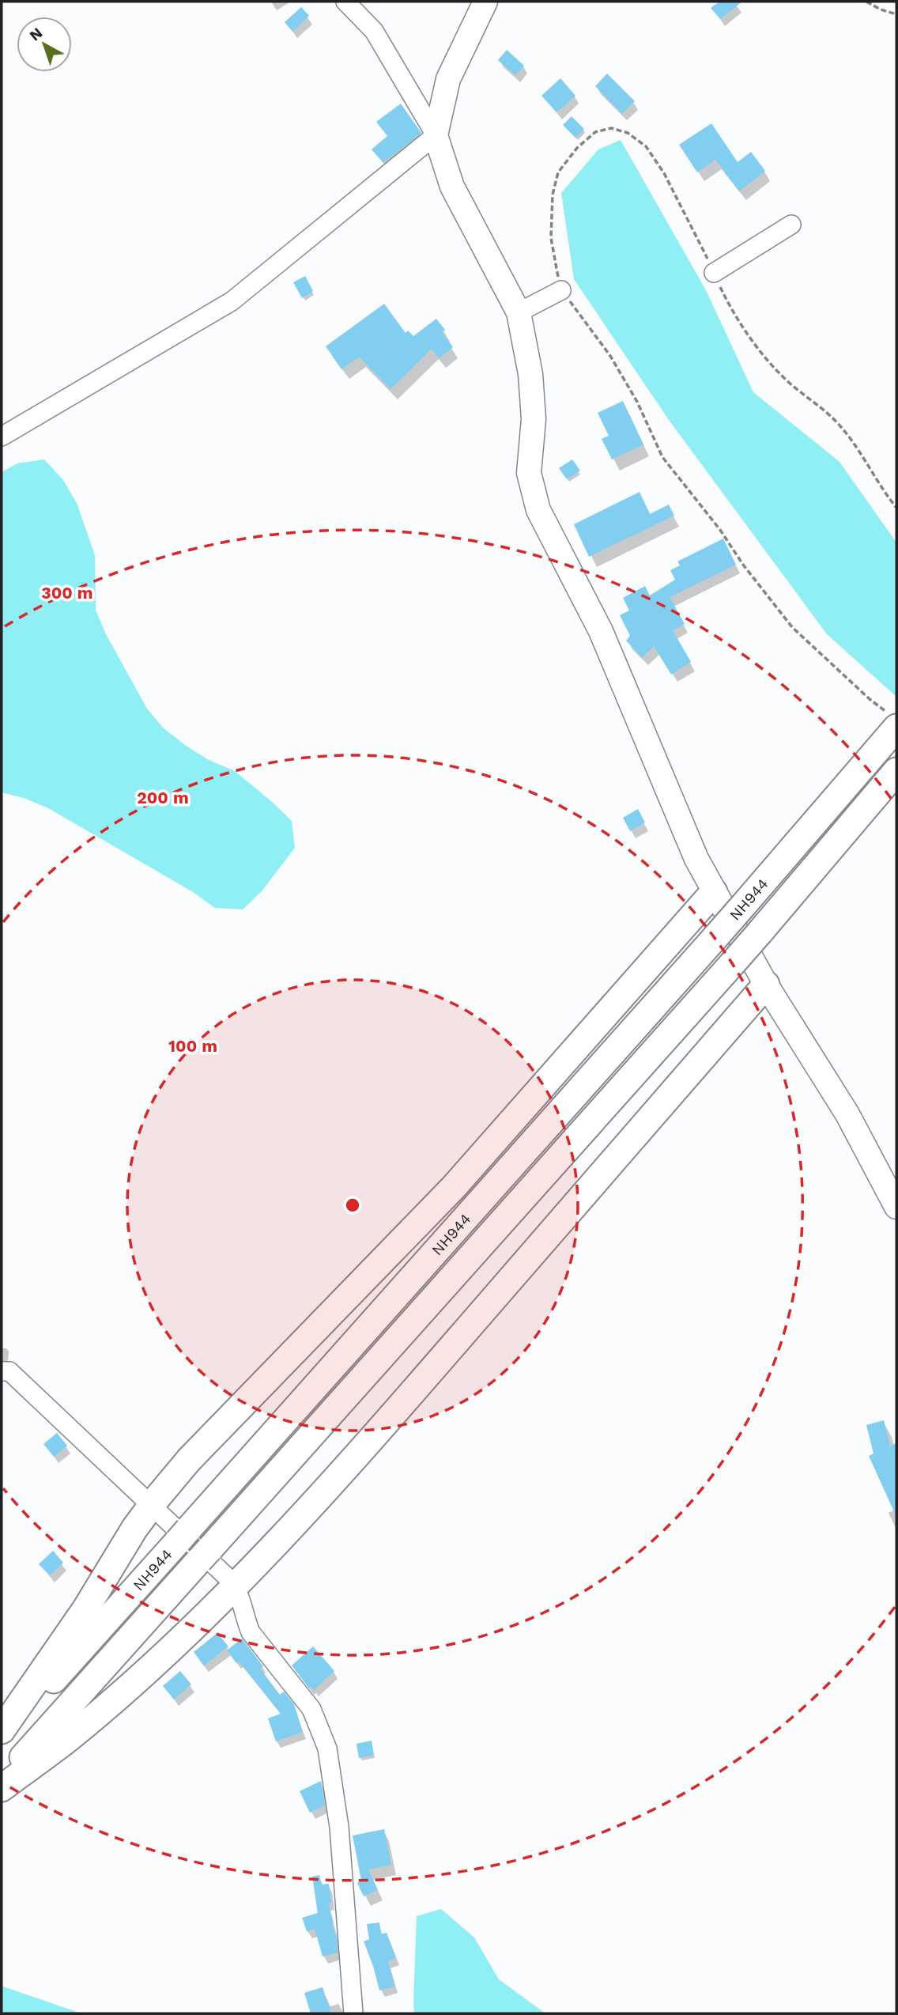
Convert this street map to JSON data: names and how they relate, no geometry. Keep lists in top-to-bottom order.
{
  "streets": {
    "highway": ["NH944"]
  },
  "north": "top left",
  "rings": ["300 m", "200 m", "100 m"]
}
